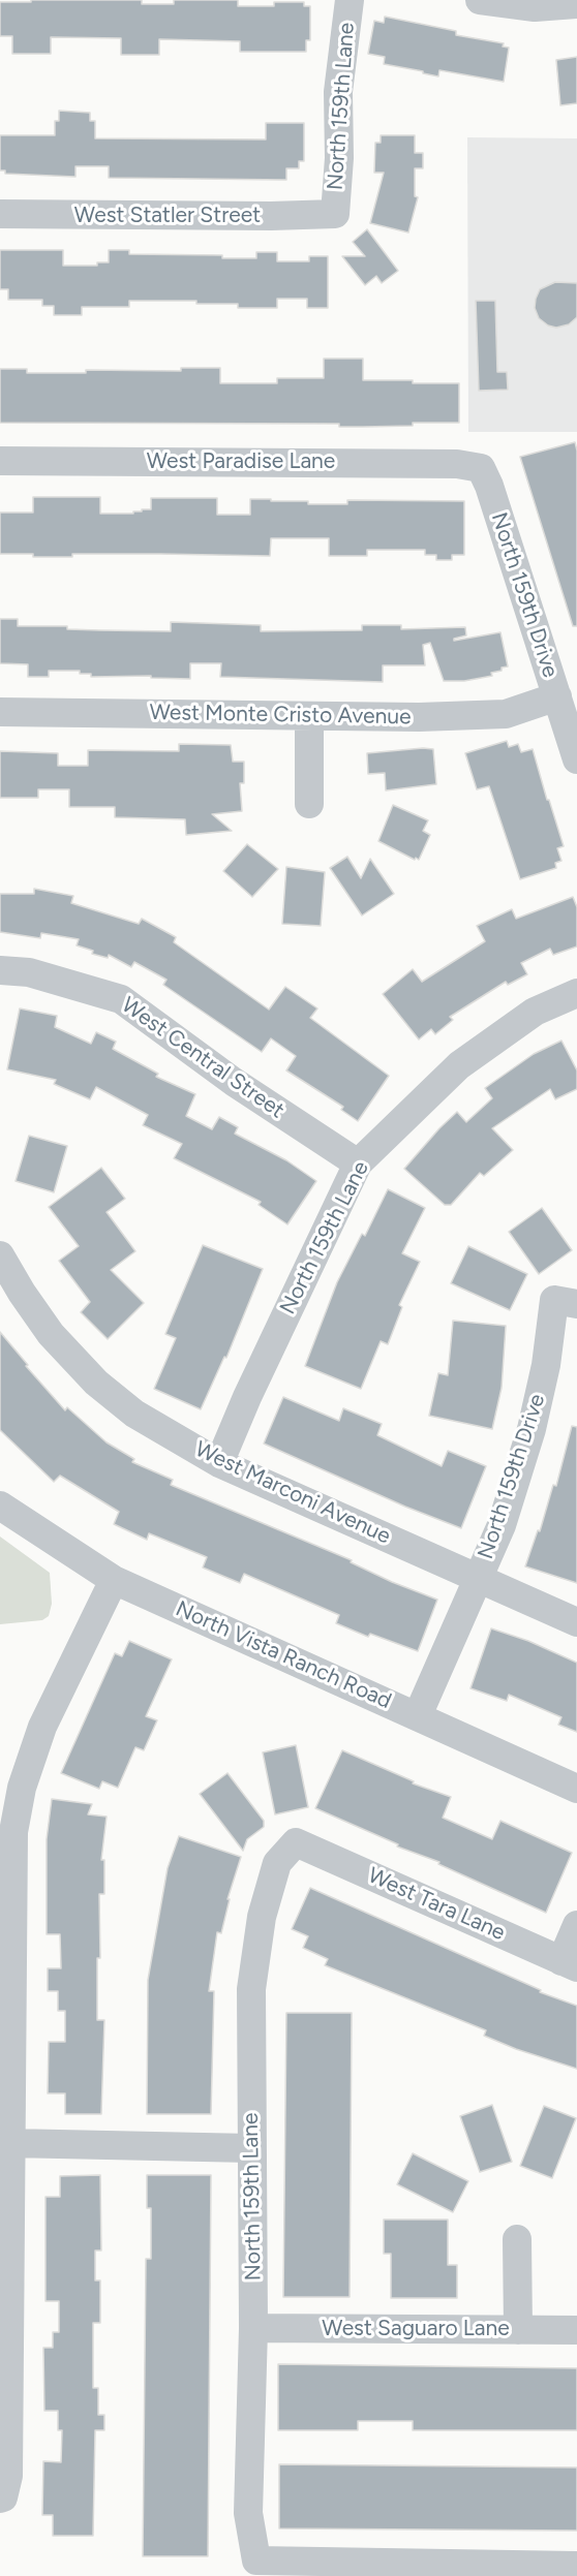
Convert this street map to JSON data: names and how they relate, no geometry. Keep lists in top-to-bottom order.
{
  "streets": {
    "street": [
      "North 159th Lane",
      "West Statler Street",
      "West Paradise Lane",
      "North 159th Drive",
      "West Monte Cristo Avenue",
      "West Central Street",
      "West Marconi Avenue",
      "North Vista Ranch Road",
      "West Tara Lane",
      "West Saguaro Lane"
    ]
  },
  "crossings": [
    ["North 159th Lane", "West Statler Street"],
    ["North 159th Lane", "West Central Street"],
    ["North 159th Lane", "West Marconi Avenue"],
    ["North 159th Lane", "West Tara Lane"],
    ["North 159th Lane", "West Saguaro Lane"],
    ["West Paradise Lane", "North 159th Drive"],
    ["North 159th Drive", "West Monte Cristo Avenue"],
    ["North 159th Drive", "West Marconi Avenue"],
    ["North 159th Drive", "North Vista Ranch Road"]
  ]
}
